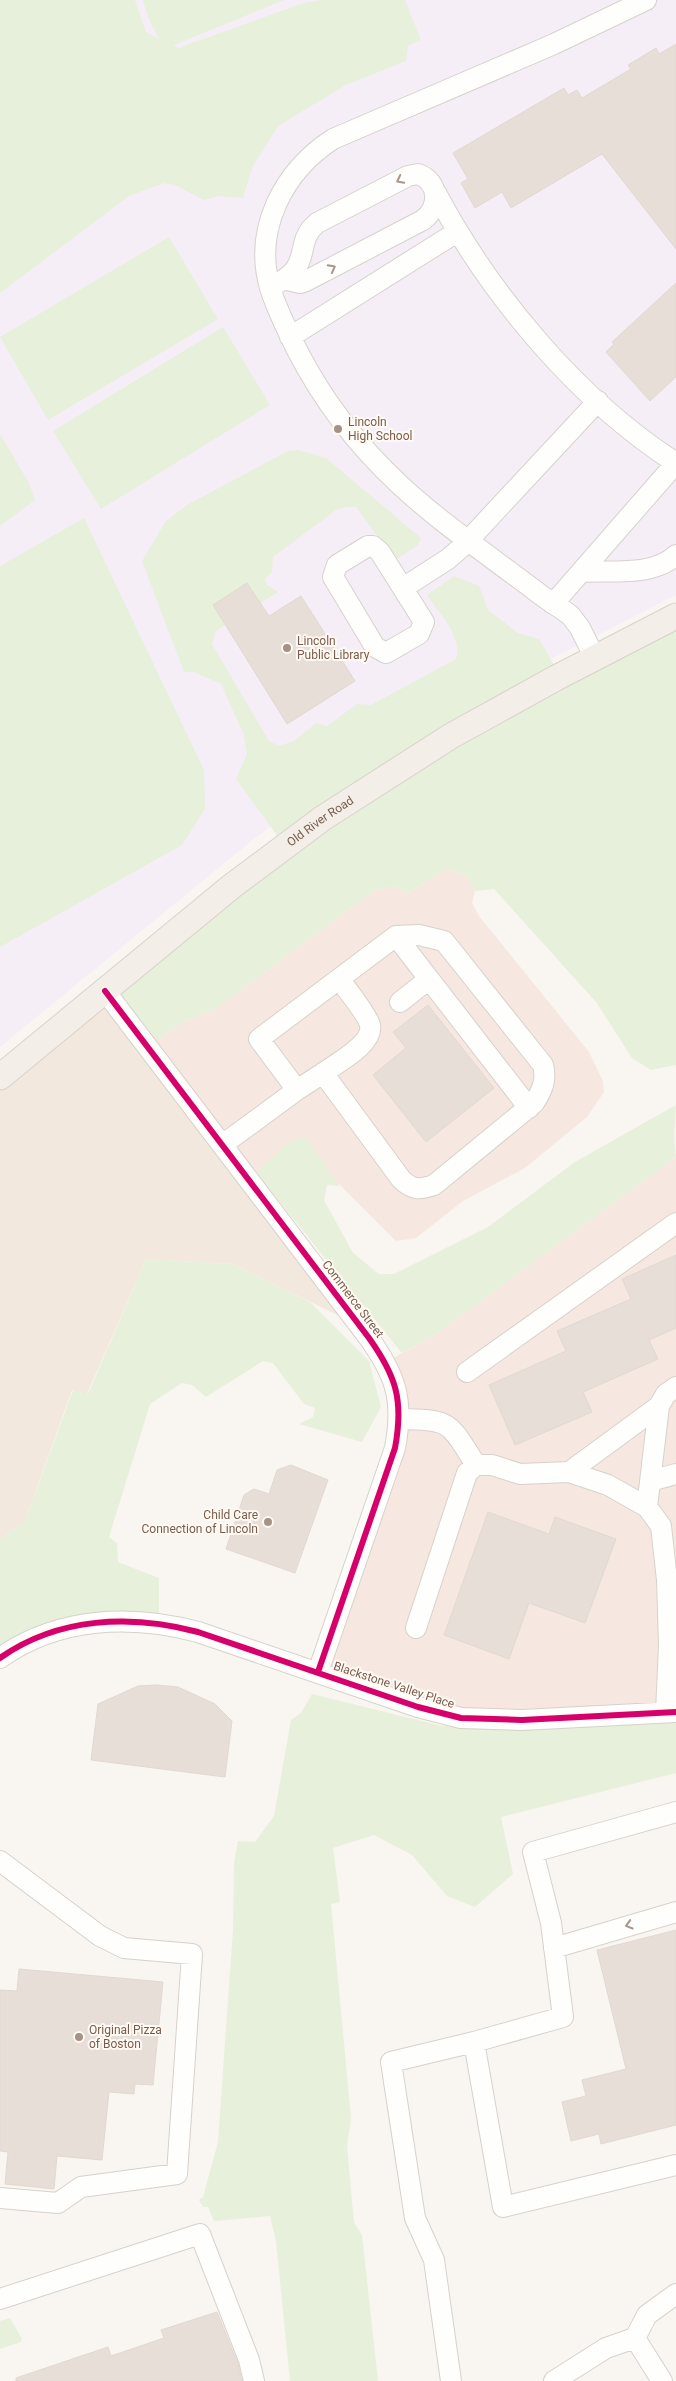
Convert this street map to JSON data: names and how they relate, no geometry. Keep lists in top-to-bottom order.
{
  "streets": {
    "main road": ["Old River Road"],
    "street": ["Commerce Street", "Blackstone Valley Place"]
  },
  "crossings": [
    ["Old River Road", "Commerce Street"],
    ["Commerce Street", "Blackstone Valley Place"]
  ],
  "places": [
    "Lincoln High School",
    "Lincoln Public Library",
    "Child Care Connection of Lincoln",
    "Original Pizza of Boston"
  ]
}
